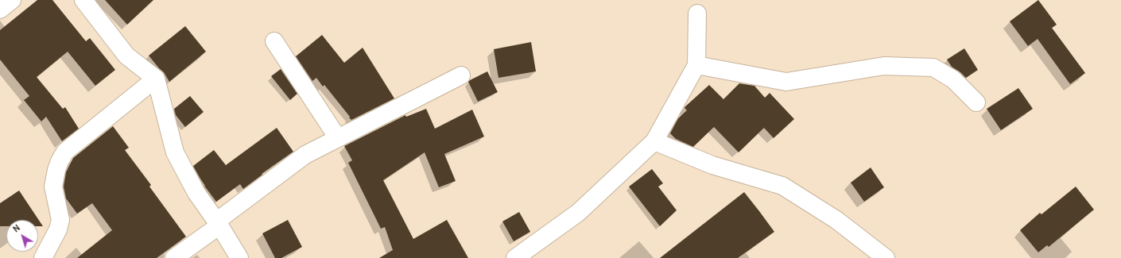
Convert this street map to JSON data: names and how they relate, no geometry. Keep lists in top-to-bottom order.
{
  "north": "top left"
}
